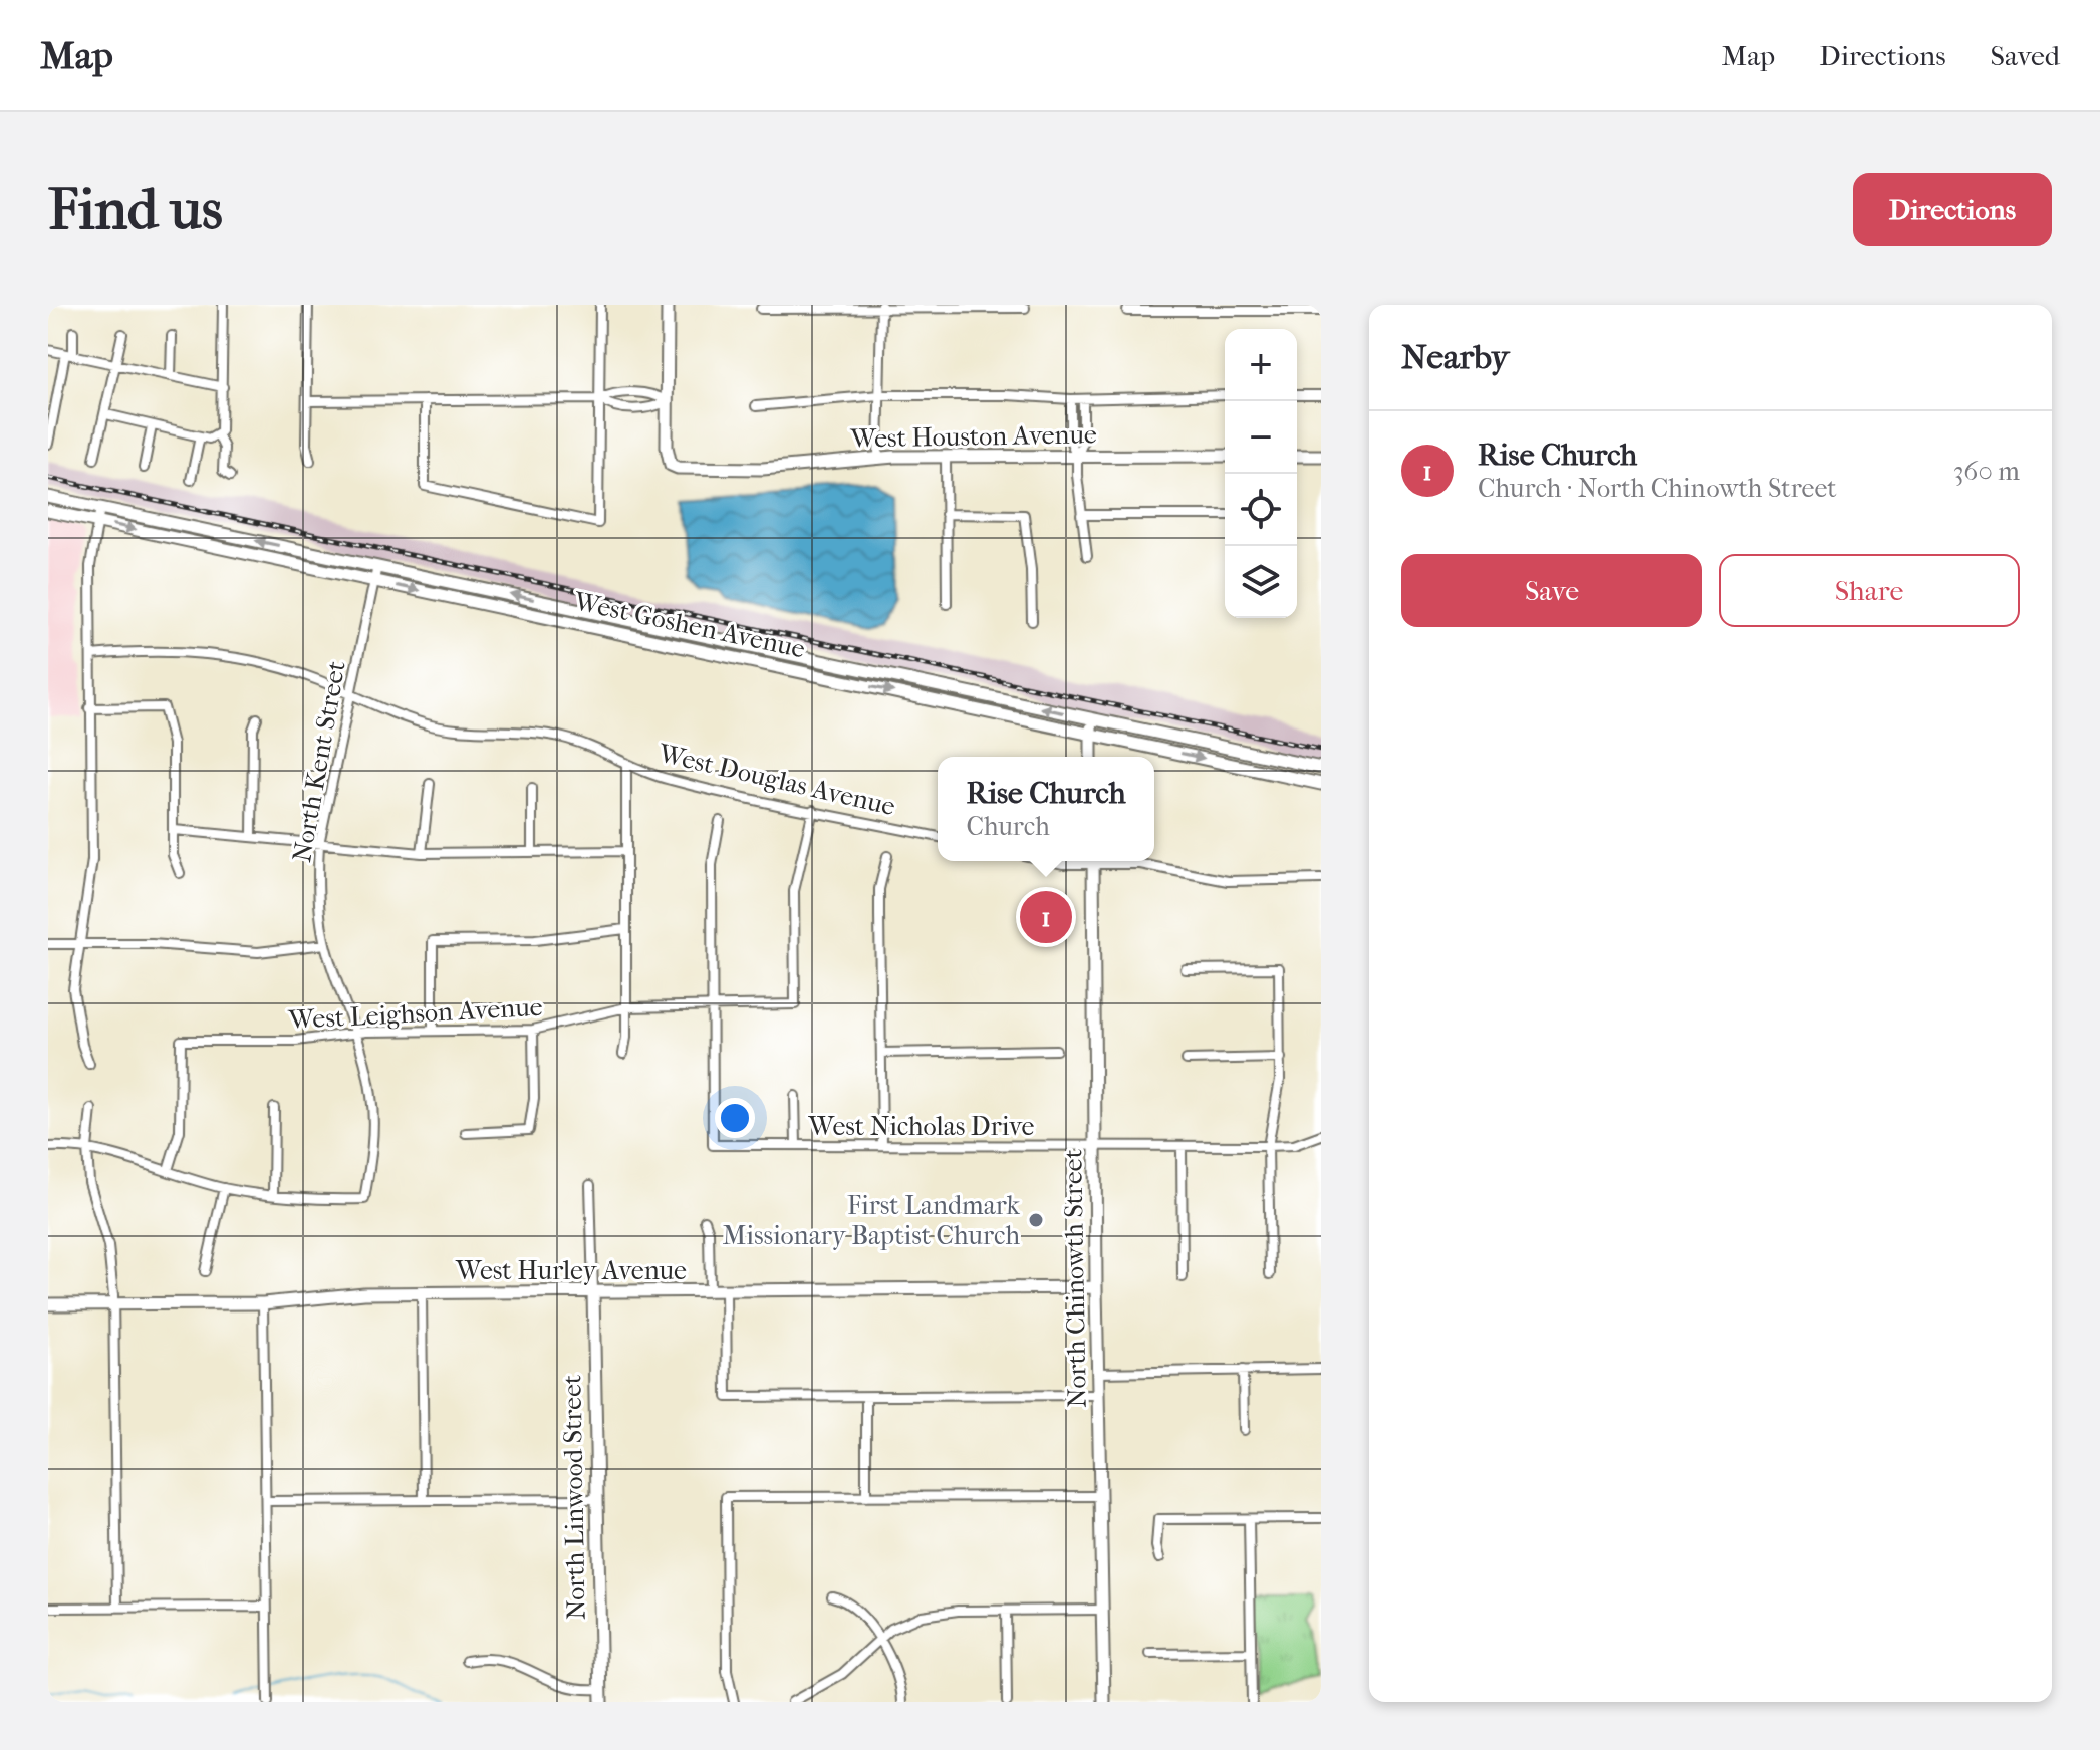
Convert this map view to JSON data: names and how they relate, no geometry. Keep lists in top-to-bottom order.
{
  "streets": {
    "street": [
      "West Houston Avenue",
      "West Goshen Avenue",
      "North Kent Street",
      "West Douglas Avenue",
      "West Leighson Avenue",
      "West Nicholas Drive",
      "West Hurley Avenue",
      "North Chinowth Street",
      "North Linwood Street"
    ]
  },
  "crossings": [
    ["West Goshen Avenue", "North Kent Street"],
    ["North Kent Street", "West Douglas Avenue"],
    ["North Kent Street", "West Leighson Avenue"],
    ["West Douglas Avenue", "West Leighson Avenue"],
    ["West Leighson Avenue", "West Nicholas Drive"],
    ["West Nicholas Drive", "North Chinowth Street"],
    ["West Hurley Avenue", "North Chinowth Street"],
    ["West Hurley Avenue", "North Linwood Street"]
  ],
  "places": ["First Landmark Missionary Baptist Church"],
  "page": {
    "header": "Map",
    "nav": ["Map", "Directions", "Saved"],
    "buttons": [
      "Directions",
      ["Save", "Share"]
    ],
    "title": "Find us",
    "heading": "Nearby",
    "map_buttons": ["+", "−"],
    "list": [
      {
        "mark": "1",
        "name": "Rise Church",
        "note": "Church · North Chinowth Street",
        "value": "360 m"
      }
    ],
    "popup": ["Rise Church", "Church"],
    "pins": "1"
  }
}
